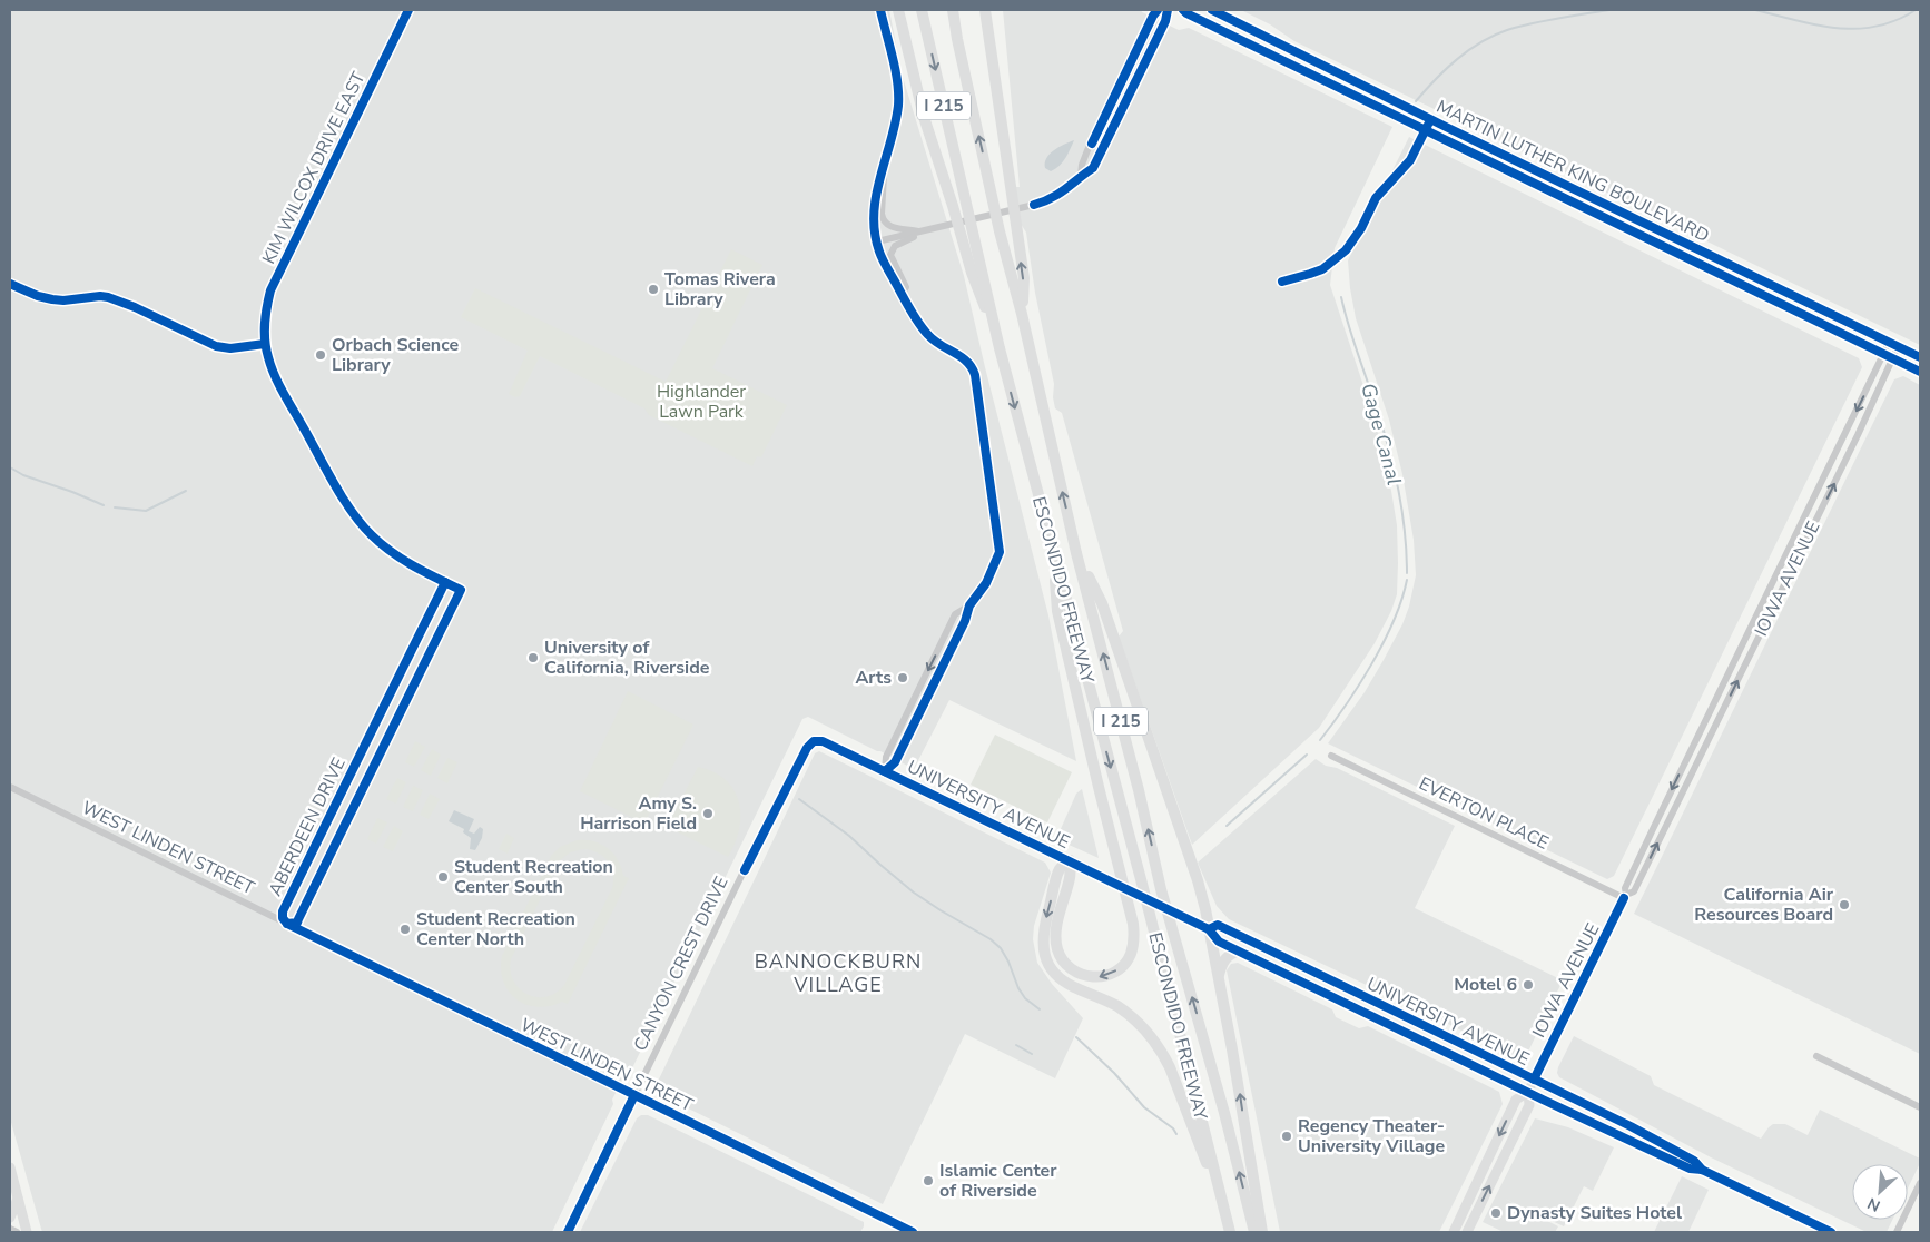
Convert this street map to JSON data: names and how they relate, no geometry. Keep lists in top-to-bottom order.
{
  "streets": {
    "highway": ["I 215", "ESCONDIDO FREEWAY"],
    "main road": ["MARTIN LUTHER KING BOULEVARD", "IOWA AVENUE", "UNIVERSITY AVENUE"],
    "street": [
      "KIM WILCOX DRIVE EAST",
      "EVERTON PLACE",
      "ABERDEEN DRIVE",
      "WEST LINDEN STREET",
      "CANYON CREST DRIVE"
    ]
  },
  "crossings": [
    ["KIM WILCOX DRIVE EAST", "ABERDEEN DRIVE"],
    ["MARTIN LUTHER KING BOULEVARD", "IOWA AVENUE"],
    ["IOWA AVENUE", "UNIVERSITY AVENUE"],
    ["IOWA AVENUE", "EVERTON PLACE"],
    ["UNIVERSITY AVENUE", "CANYON CREST DRIVE"],
    ["ABERDEEN DRIVE", "WEST LINDEN STREET"],
    ["WEST LINDEN STREET", "CANYON CREST DRIVE"]
  ],
  "districts": ["BANNOCKBURN VILLAGE"],
  "water": ["Gage Canal"],
  "parks": ["Highlander Lawn Park"],
  "places": [
    "Tomas Rivera Library",
    "Orbach Science Library",
    "University of California, Riverside",
    "Arts",
    "Amy S. Harrison Field",
    "Student Recreation Center South",
    "California Air Resources Board",
    "Student Recreation Center North",
    "Motel 6",
    "Regency Theater- University Village",
    "Islamic Center of Riverside",
    "Dynasty Suites Hotel"
  ],
  "north": "bottom left"
}
